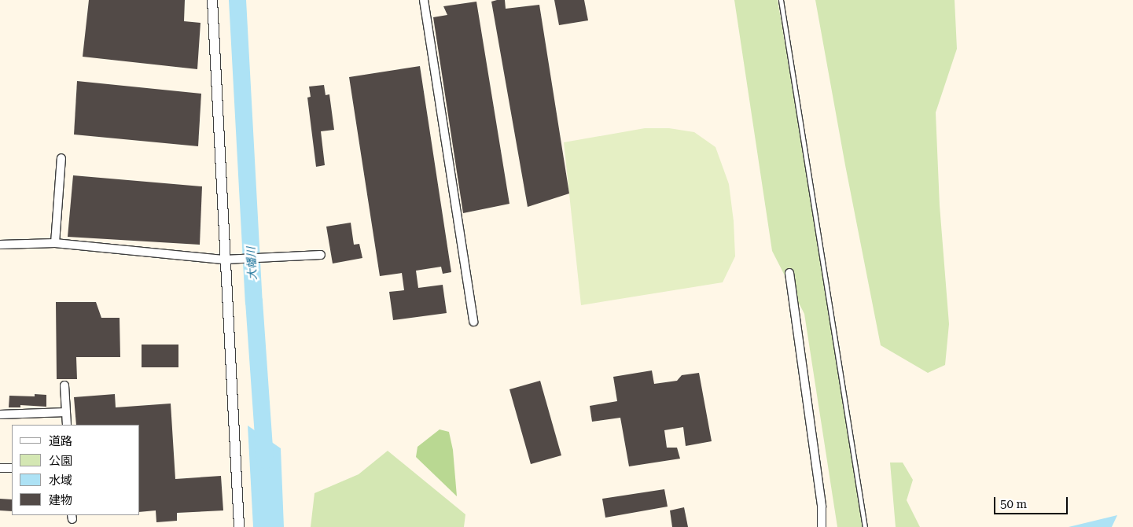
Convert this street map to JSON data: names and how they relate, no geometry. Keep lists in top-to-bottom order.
{
  "water": ["大幡川"],
  "legend": [
    "道路",
    "公園",
    "水域",
    "建物"
  ],
  "scale_bar": "50 m"
}
